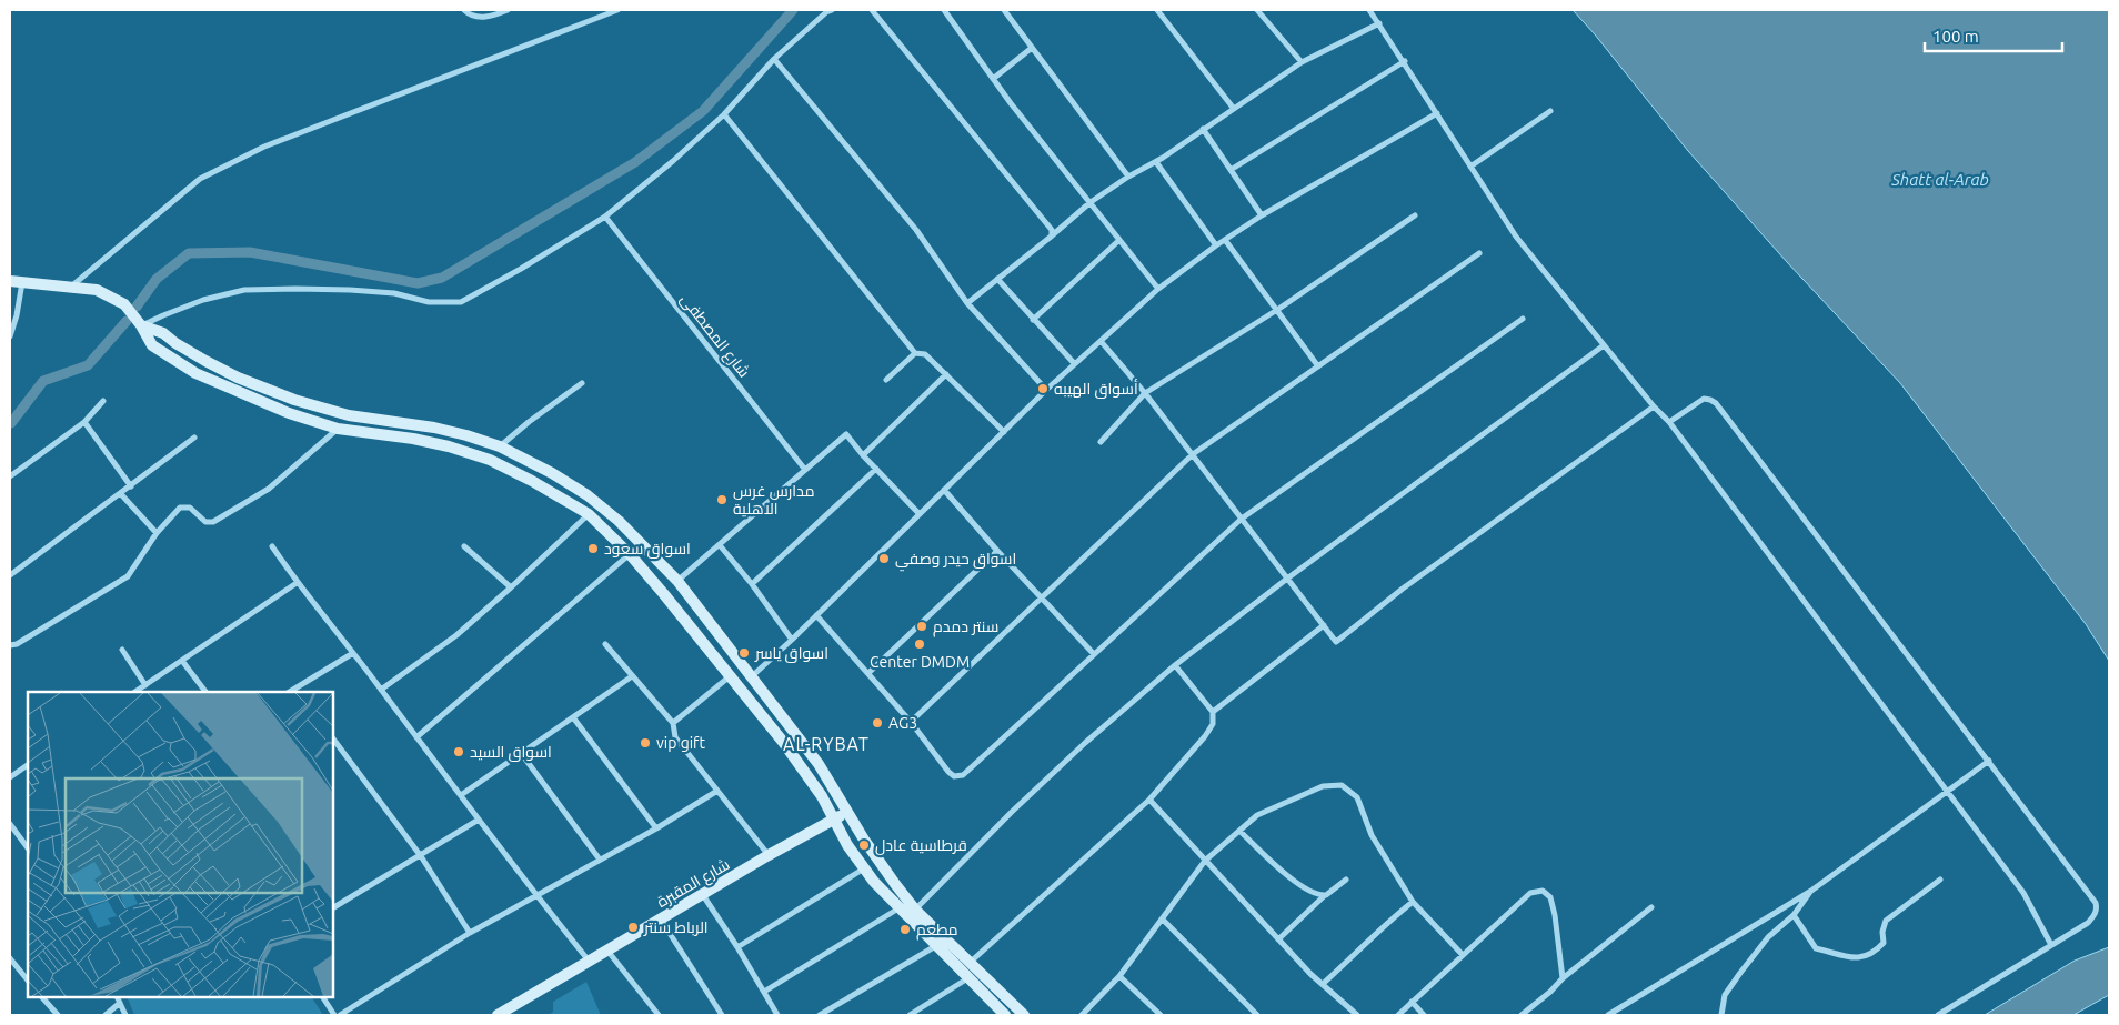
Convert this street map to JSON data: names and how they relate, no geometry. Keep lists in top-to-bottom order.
{
  "streets": {
    "street": ["شارع المصطفى", "شارع المقبرة"]
  },
  "districts": ["AL-RYBAT"],
  "water": ["Shatt al-Arab"],
  "places": [
    "أسواق الهيبه",
    "مدارس غرس الاهلية",
    "اسواق سعود",
    "اسواق حيدر وصفي",
    "سنتر دمدم",
    "Center DMDM",
    "اسواق ياسر",
    "AG3",
    "vip gift",
    "اسواق السيد",
    "قرطاسية عادل",
    "الرباط سنتر",
    "مطعم"
  ],
  "scale_bar": "100 m"
}
